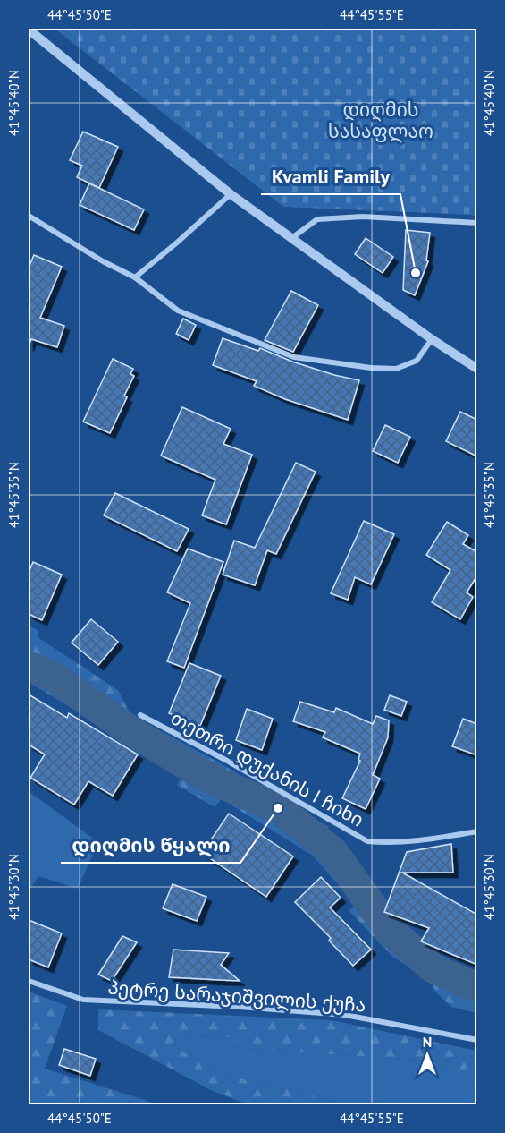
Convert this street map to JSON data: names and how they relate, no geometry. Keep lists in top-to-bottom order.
{
  "streets": {
    "street": ["თეთრი დუქანის I ჩიხი", "პეტრე სარაჯიშვილის ქუჩა"]
  },
  "parks": ["დიღმის სასაფლაო"],
  "places": ["Kvamli Family", "დიღმის წყალი"],
  "north": "top",
  "coordinates": [
    "44°45'50\"E",
    "44°45'55\"E",
    "41°45'40\"N",
    "41°45'35\"N",
    "41°45'30\"N"
  ]
}
